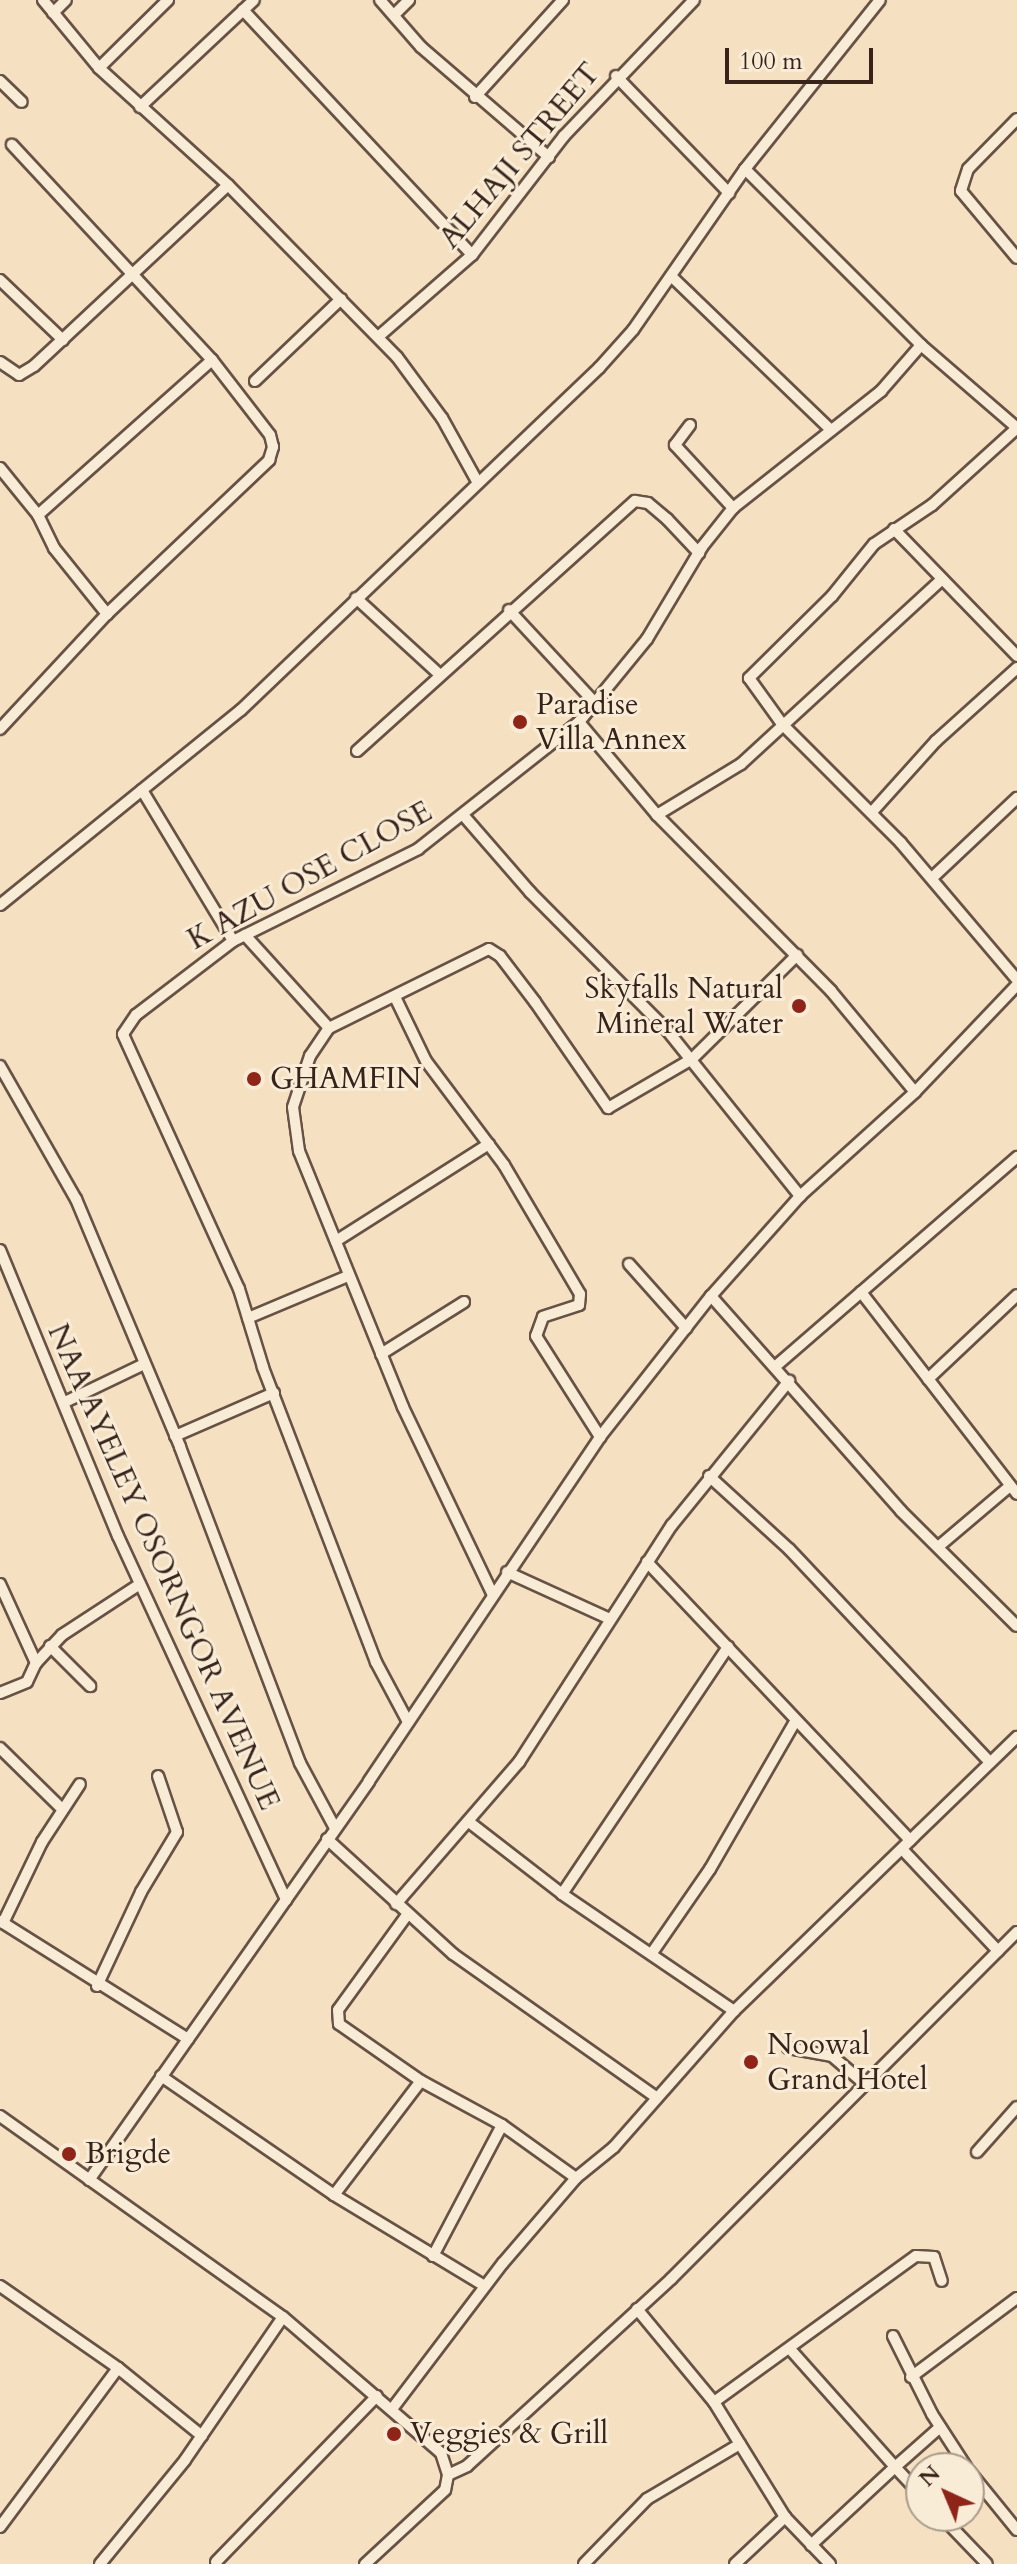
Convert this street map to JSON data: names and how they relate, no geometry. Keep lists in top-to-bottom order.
{
  "streets": {
    "street": ["ALHAJI STREET", "K AZU OSE CLOSE", "NAA AYELEY OSORNGOR AVENUE"]
  },
  "places": [
    "Paradise Villa Annex",
    "Skyfalls Natural Mineral Water",
    "GHAMFIN",
    "Noowal Grand Hotel",
    "Brigde",
    "Veggies & Grill"
  ],
  "scale_bar": "100 m",
  "north": "top left"
}
